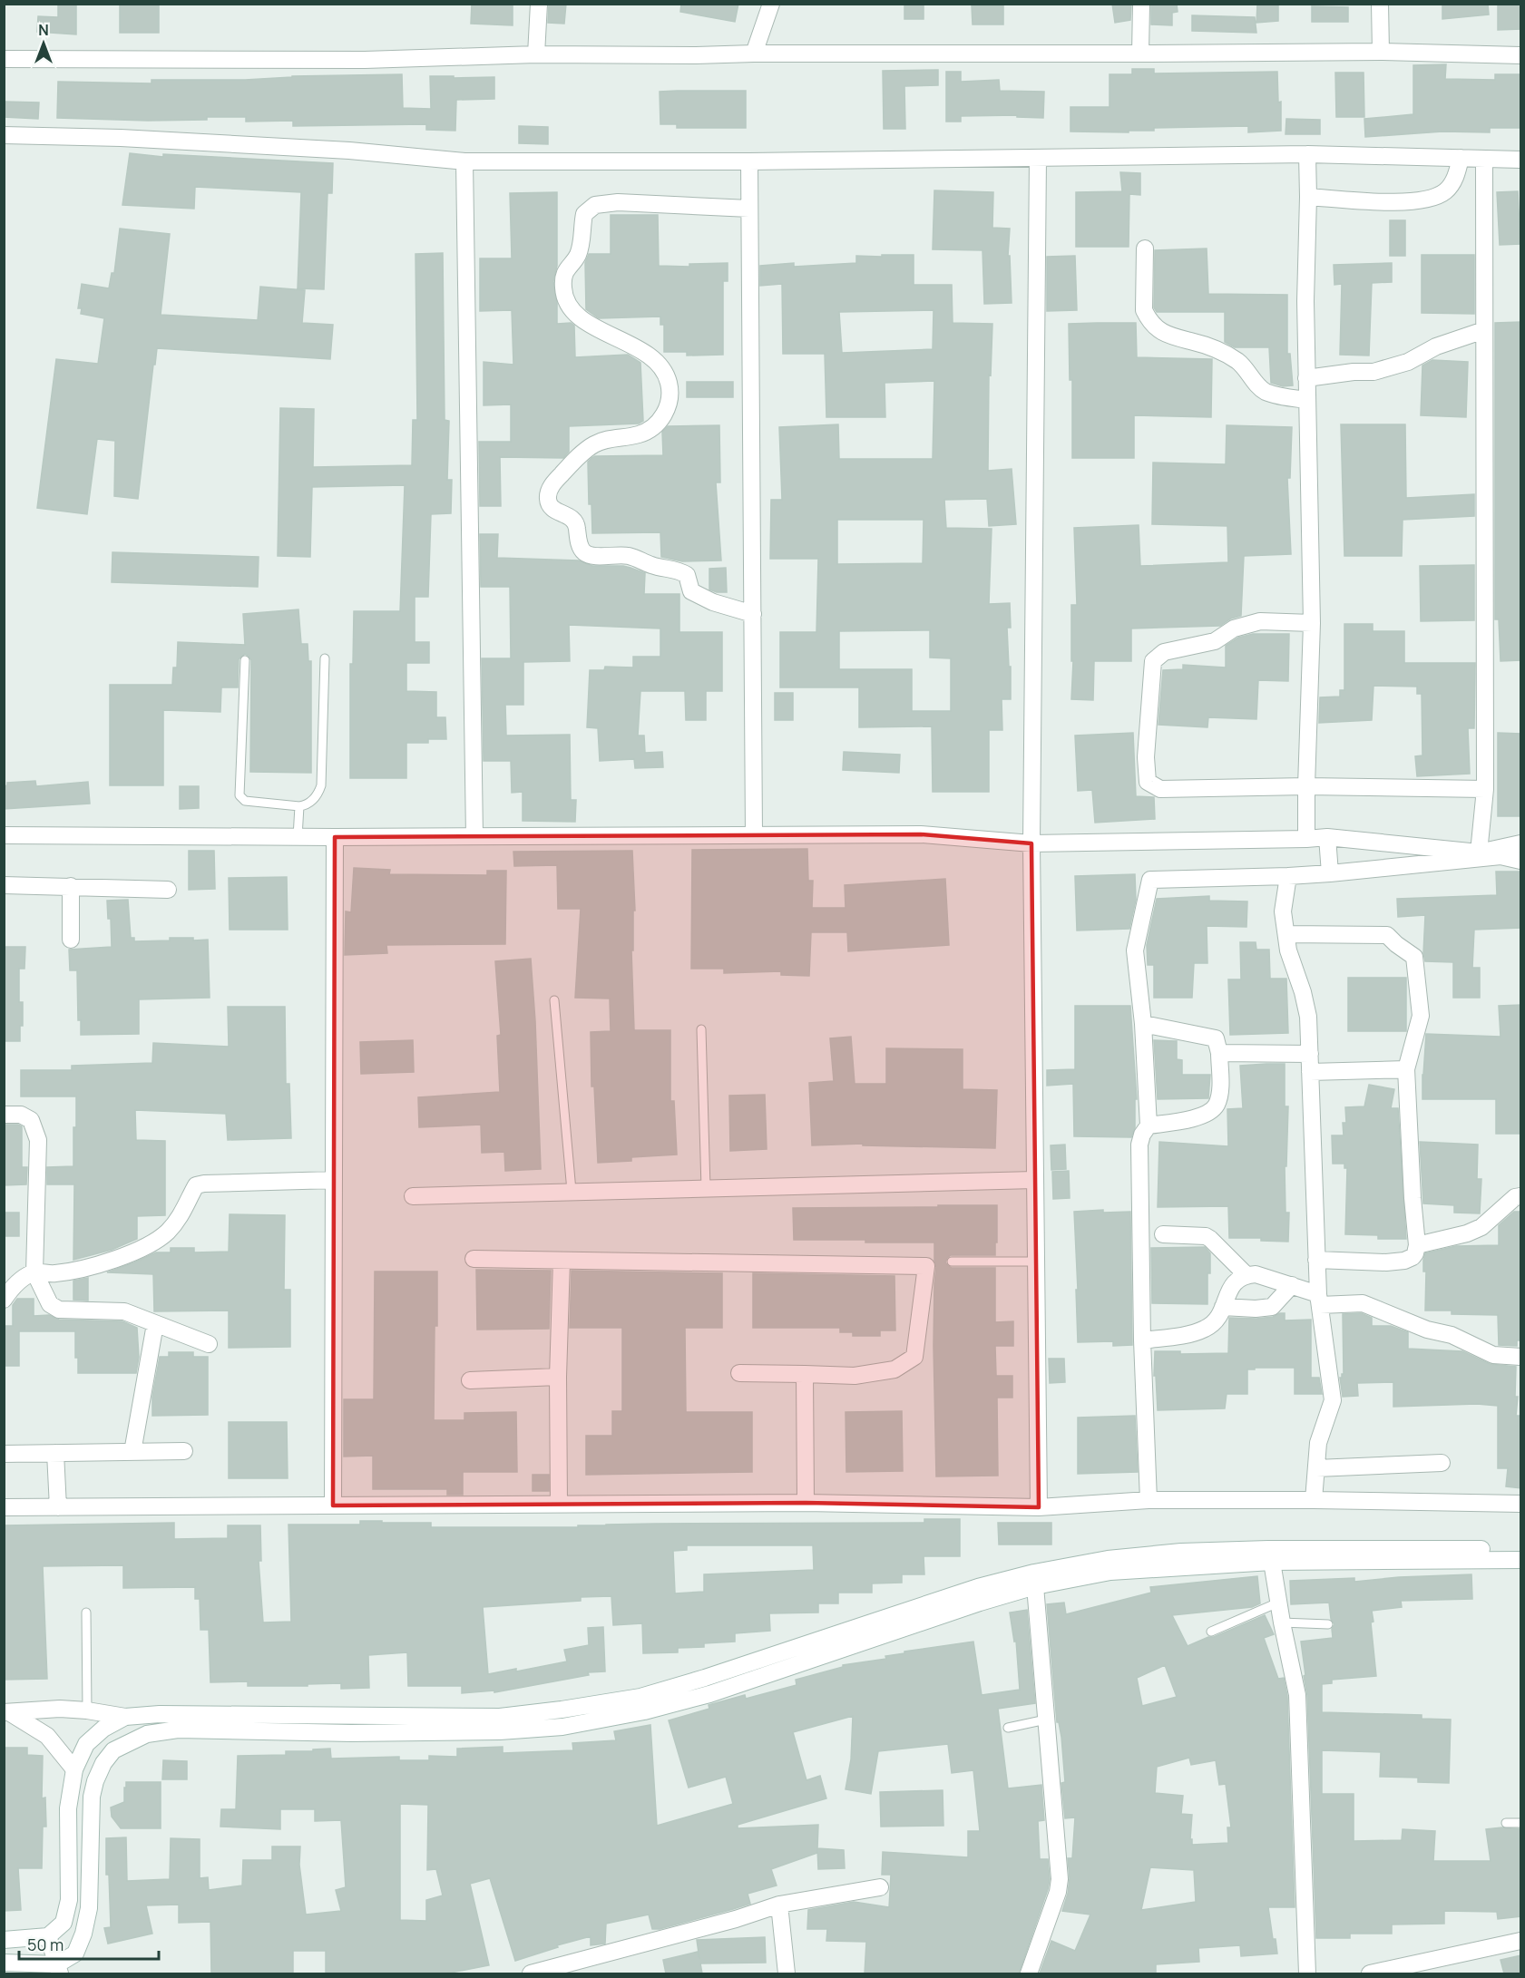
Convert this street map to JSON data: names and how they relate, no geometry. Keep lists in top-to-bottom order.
{
  "scale_bar": "50 m",
  "north": "top"
}
